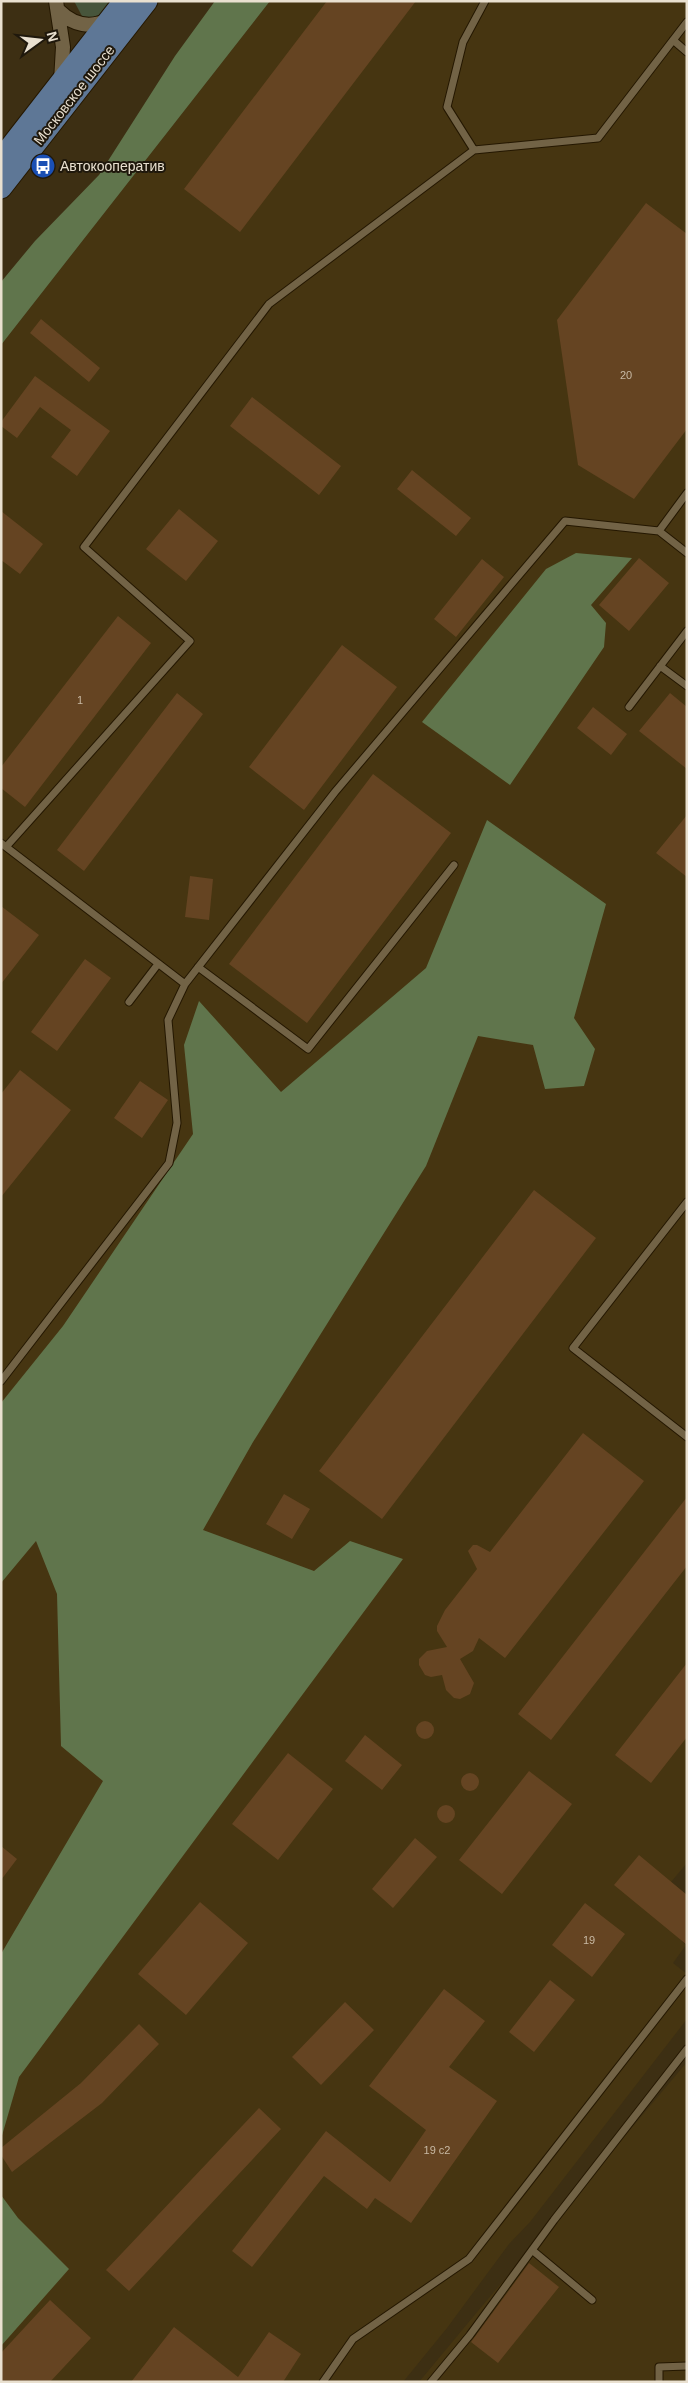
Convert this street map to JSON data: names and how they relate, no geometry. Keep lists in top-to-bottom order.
{
  "streets": {
    "main road": ["Московское шоссе"]
  },
  "places": {
    "bus stop": ["Автокооператив"]
  },
  "house_numbers": [
    "20",
    "1",
    "19",
    "19 с2"
  ],
  "north": "right"
}
